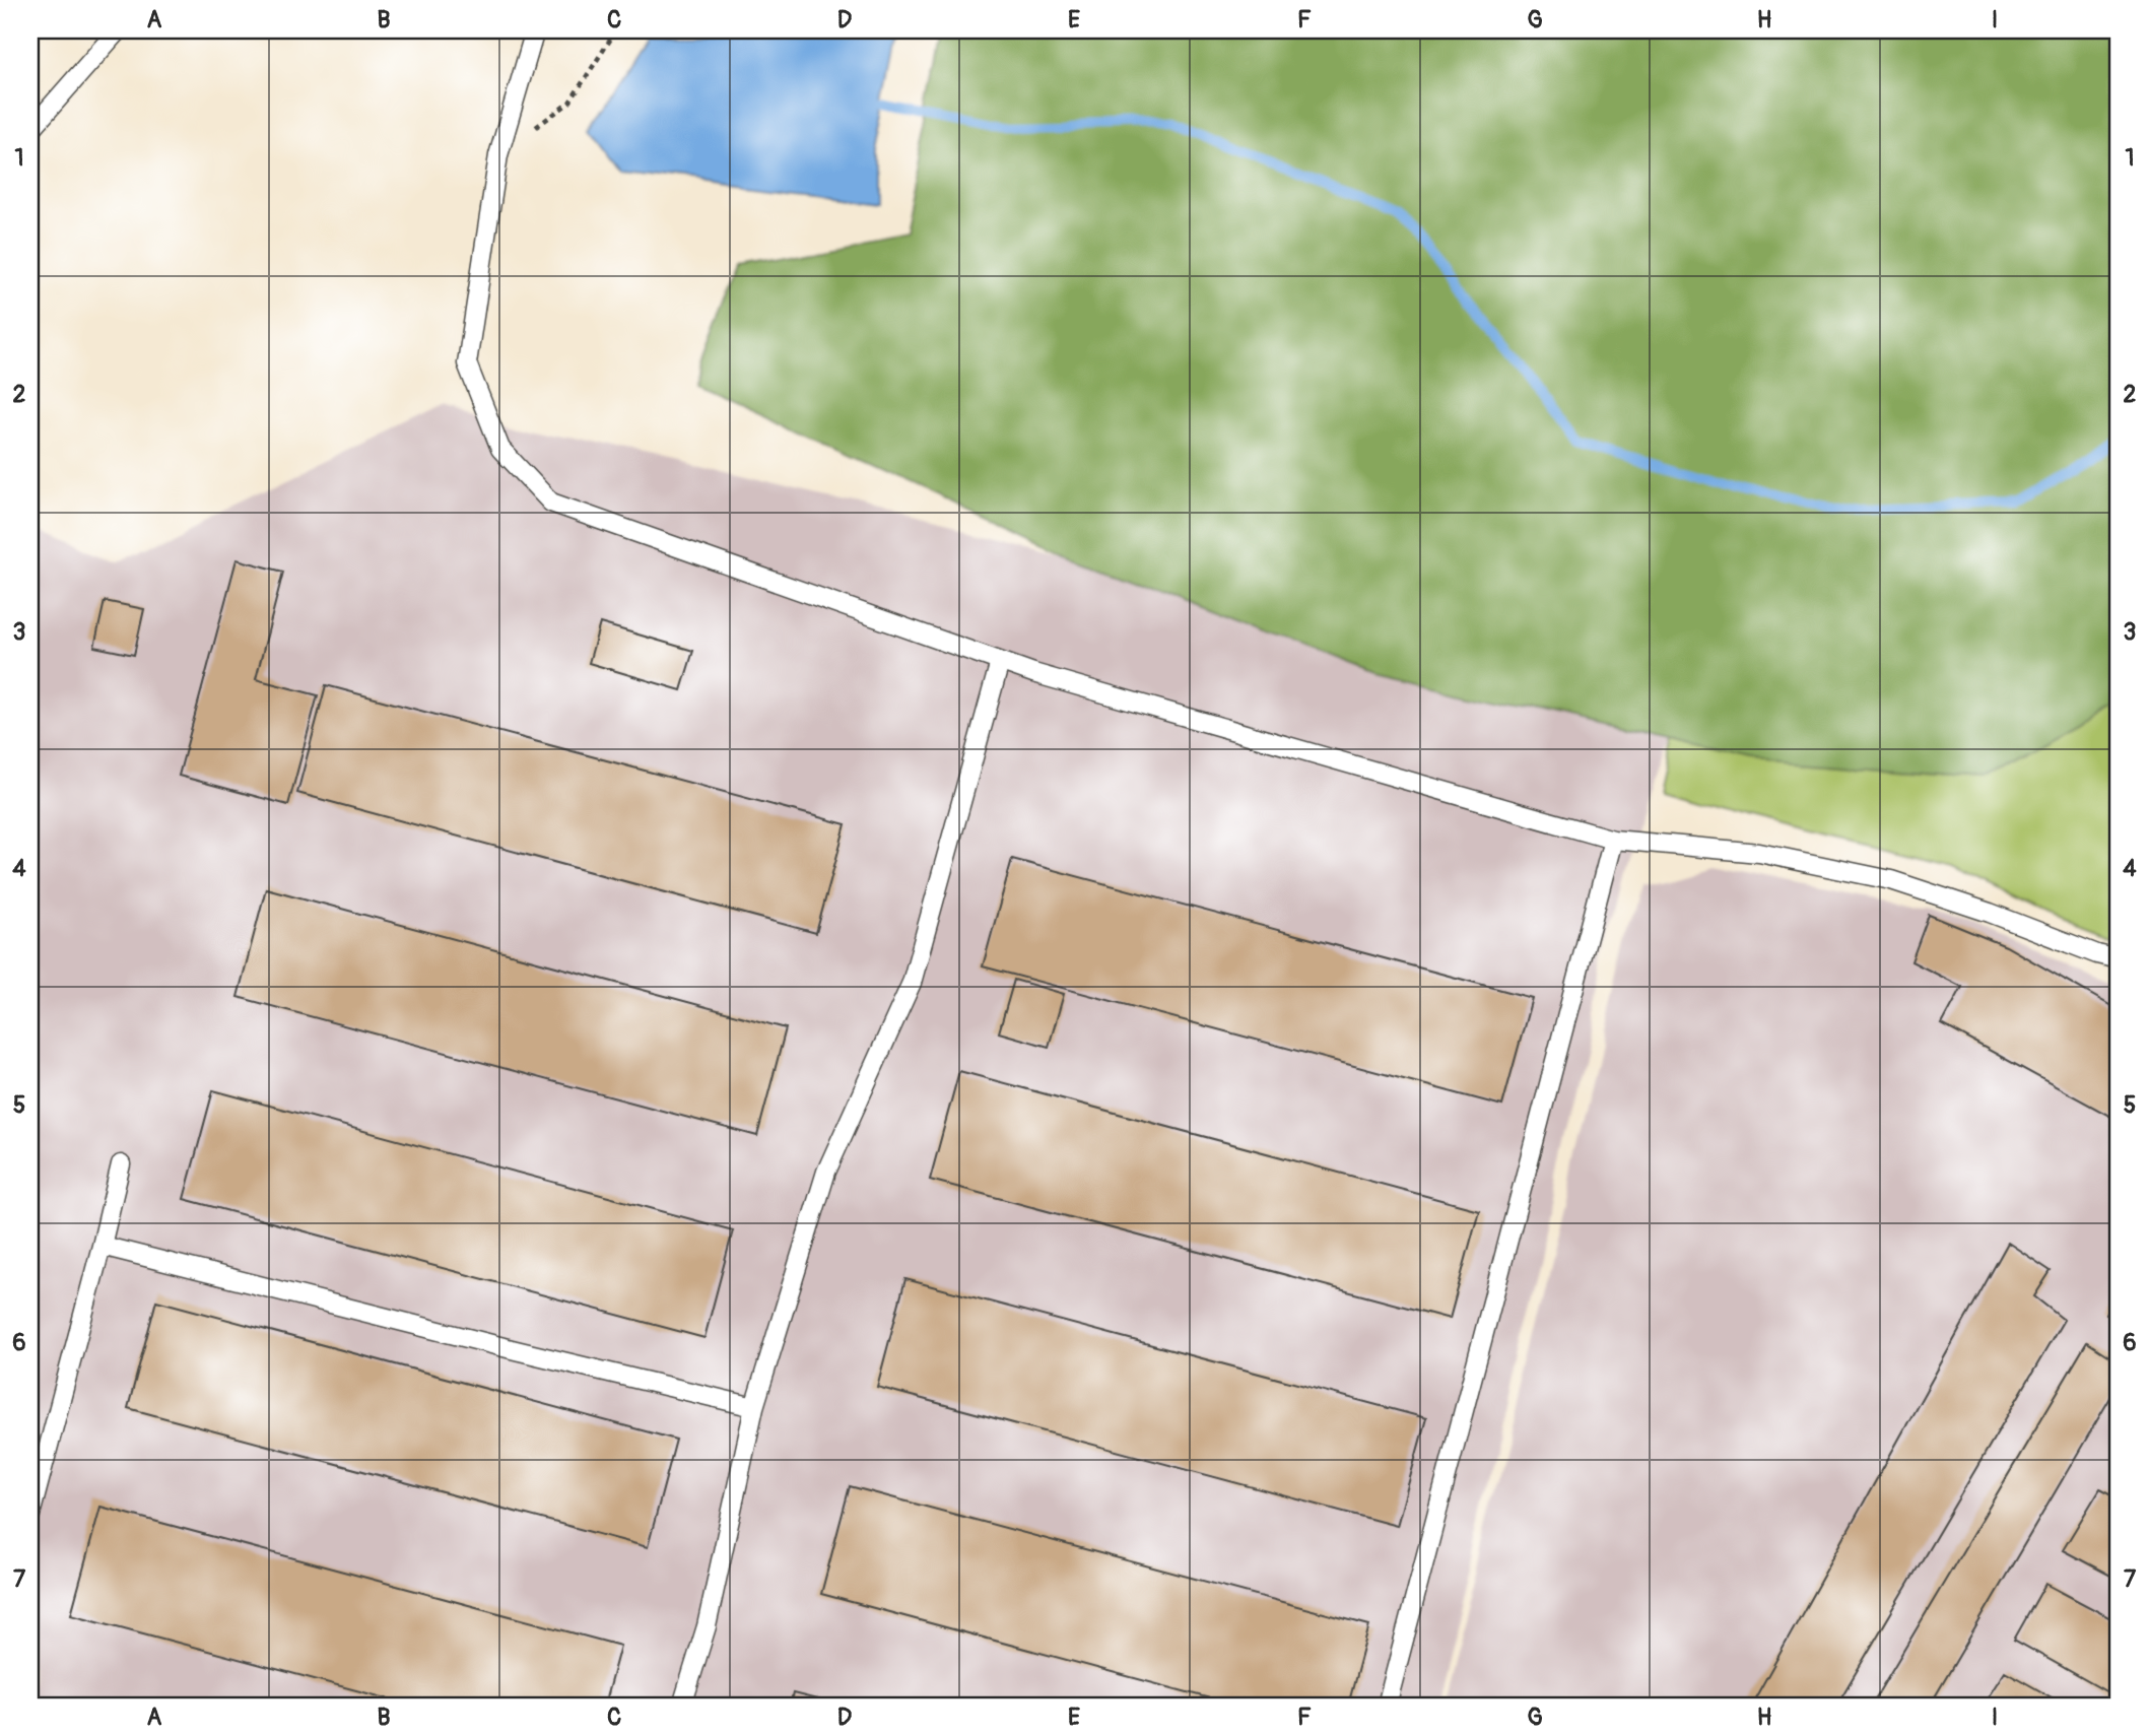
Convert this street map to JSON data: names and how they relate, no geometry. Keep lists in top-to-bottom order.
{
  "grid": {
    "columns": [
      "A",
      "B",
      "C",
      "D",
      "E",
      "F",
      "G",
      "H",
      "I"
    ],
    "rows": [
      "1",
      "2",
      "3",
      "4",
      "5",
      "6",
      "7"
    ]
  }
}
